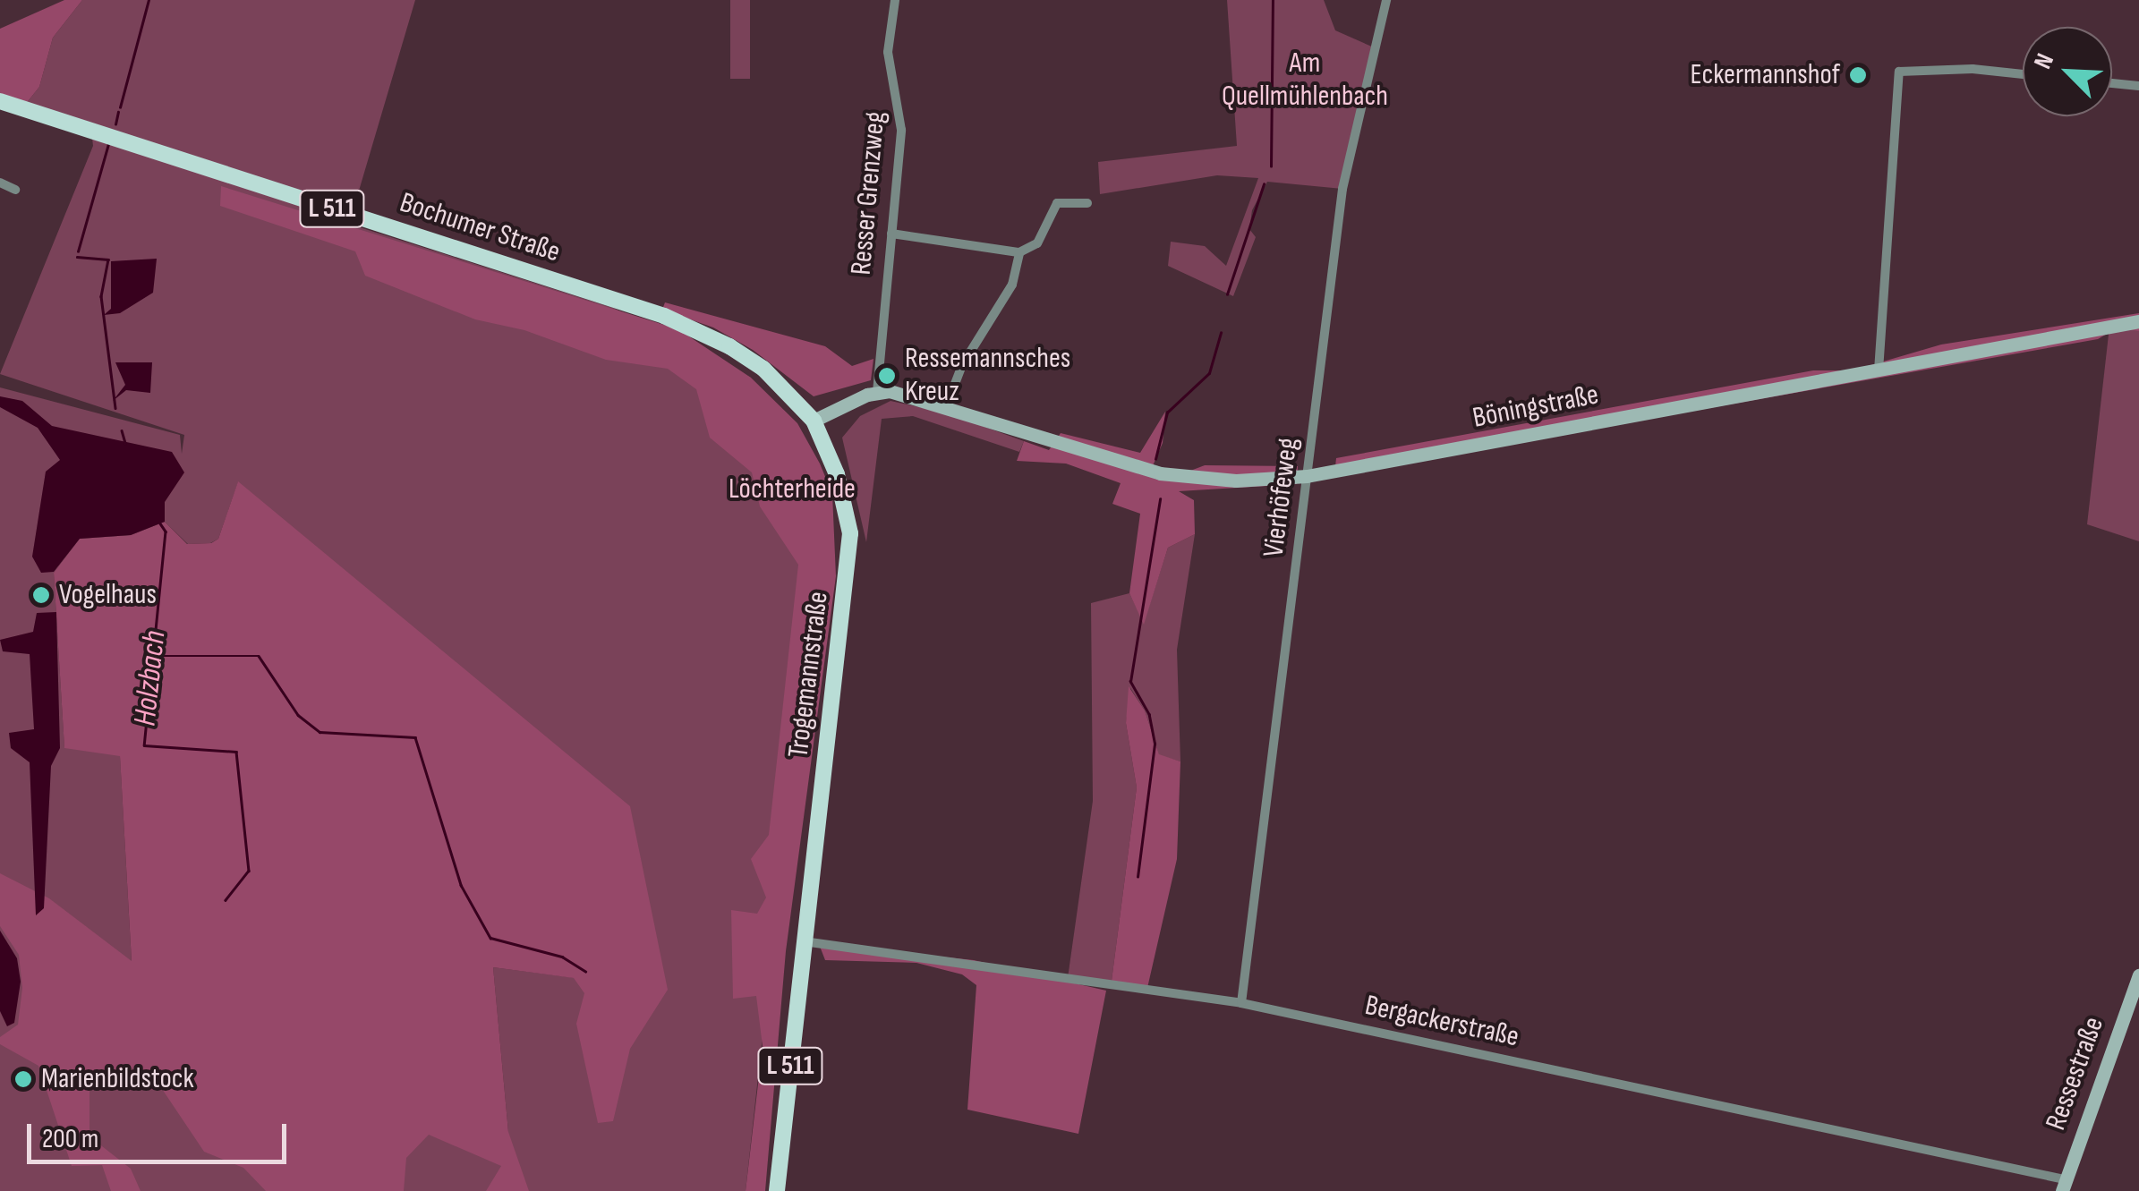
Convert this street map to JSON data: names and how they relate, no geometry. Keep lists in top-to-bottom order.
{
  "streets": {
    "main road": [
      "L 511",
      "Bochumer Straße",
      "Böningstraße",
      "Trogemannstraße",
      "Ressestraße"
    ],
    "street": ["Resser Grenzweg", "Vierhöfeweg", "Bergackerstraße"]
  },
  "crossings": [
    ["Resser Grenzweg", "Böningstraße"],
    ["L 511", "Trogemannstraße"],
    ["L 511", "Bergackerstraße"],
    ["Bochumer Straße", "Trogemannstraße"],
    ["Böningstraße", "Vierhöfeweg"],
    ["Vierhöfeweg", "Bergackerstraße"],
    ["Trogemannstraße", "Bergackerstraße"],
    ["Bergackerstraße", "Ressestraße"]
  ],
  "water": ["Holzbach"],
  "parks": ["Am Quellmühlenbach", "Löchterheide"],
  "places": [
    "Eckermannshof",
    "Ressemannsches Kreuz",
    "Vogelhaus",
    "Marienbildstock"
  ],
  "scale_bar": "200 m",
  "north": "top left"
}
